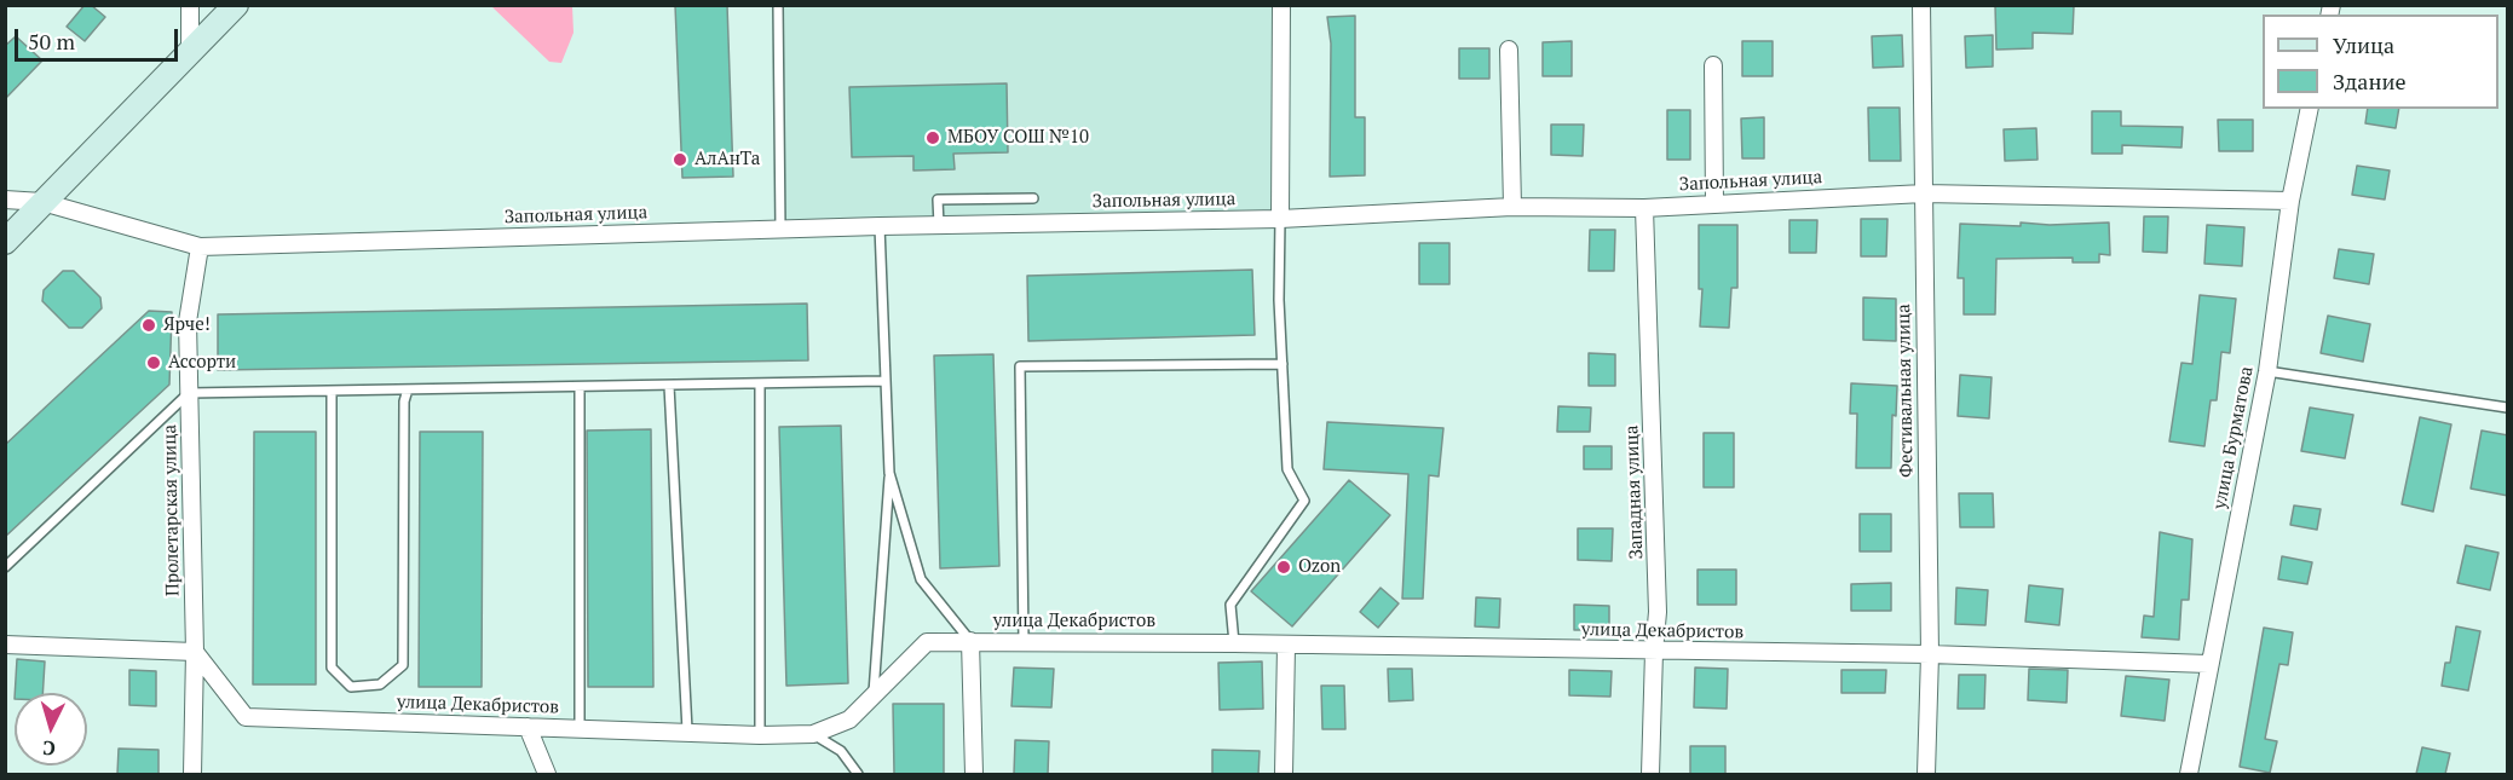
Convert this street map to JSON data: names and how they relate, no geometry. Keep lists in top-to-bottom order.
{
  "streets": {
    "street": [
      "Запольная улица",
      "Фестивальная улица",
      "улица Бурматова",
      "Западная улица",
      "Пролетарская улица",
      "улица Декабристов"
    ]
  },
  "crossings": [
    ["Запольная улица", "Фестивальная улица"],
    ["Запольная улица", "улица Бурматова"],
    ["Запольная улица", "Западная улица"],
    ["Запольная улица", "Пролетарская улица"],
    ["Фестивальная улица", "улица Декабристов"],
    ["улица Бурматова", "улица Декабристов"],
    ["Западная улица", "улица Декабристов"],
    ["Пролетарская улица", "улица Декабристов"]
  ],
  "places": [
    "МБОУ СОШ №10",
    "АлАнТа",
    "Ярче!",
    "Ассорти",
    "Ozon"
  ],
  "legend": ["Улица", "Здание"],
  "scale_bar": "50 m",
  "north": "bottom"
}
